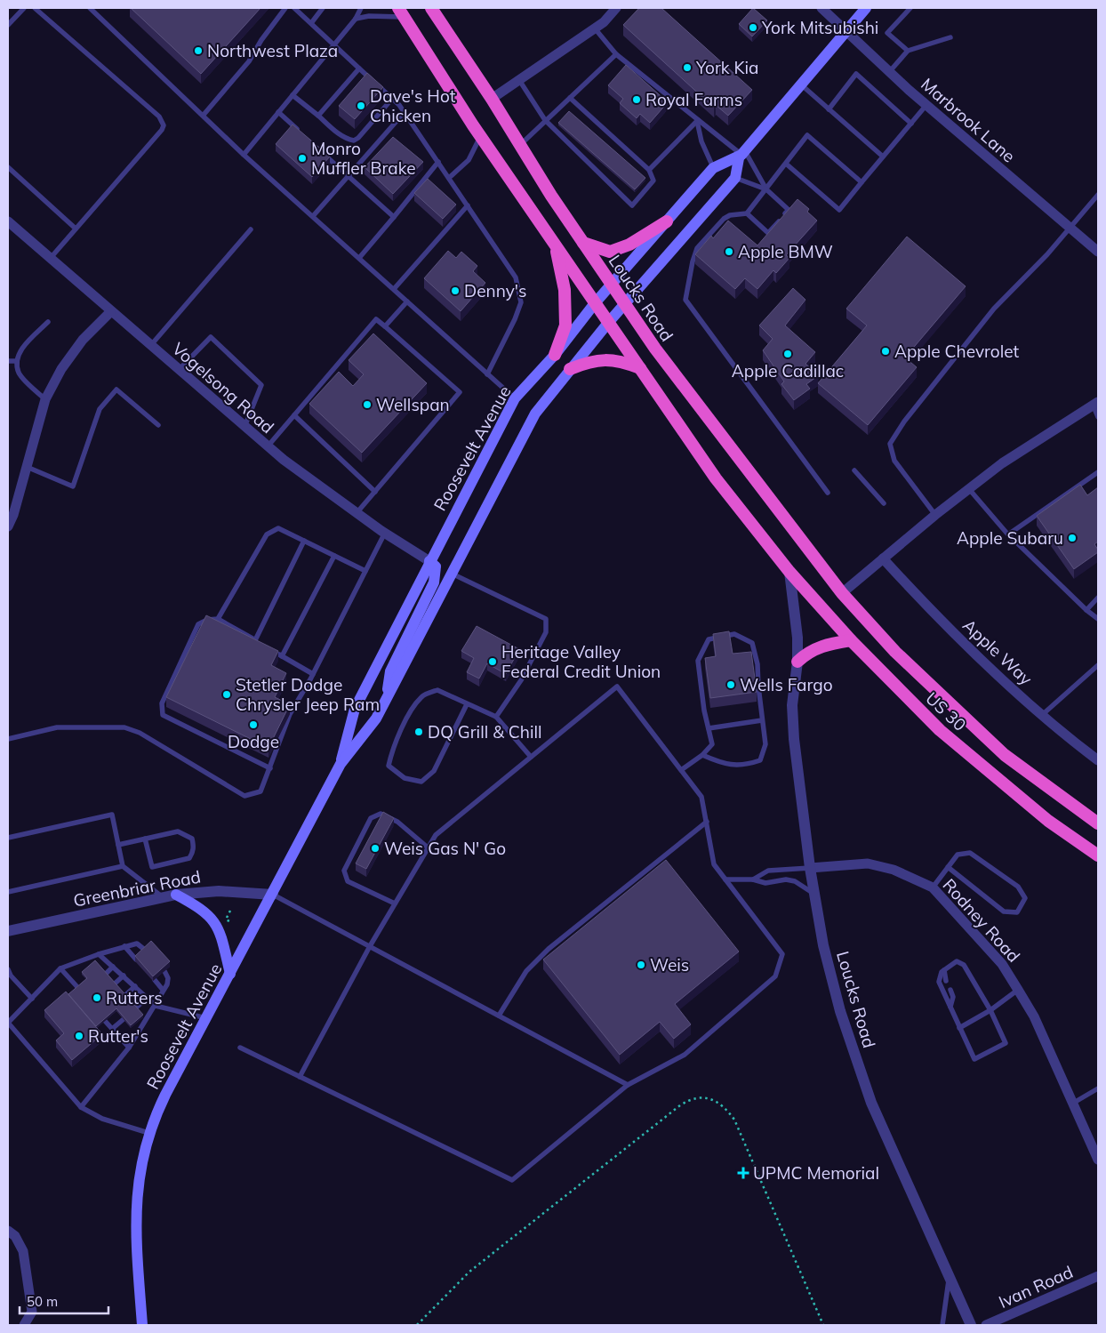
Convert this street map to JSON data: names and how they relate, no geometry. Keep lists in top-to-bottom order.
{
  "streets": {
    "highway": ["Loucks Road", "US 30"],
    "main road": ["Roosevelt Avenue"],
    "street": [
      "Marbrook Lane",
      "Vogelsong Road",
      "Apple Way",
      "Greenbriar Road",
      "Rodney Road",
      "Ivan Road"
    ]
  },
  "crossings": [
    ["Marbrook Lane", "Roosevelt Avenue"],
    ["Loucks Road", "Roosevelt Avenue"],
    ["Loucks Road", "US 30"],
    ["Loucks Road", "Rodney Road"],
    ["Vogelsong Road", "Roosevelt Avenue"],
    ["Roosevelt Avenue", "US 30"],
    ["Roosevelt Avenue", "Greenbriar Road"]
  ],
  "places": {
    "other": [
      "York Mitsubishi",
      "Northwest Plaza",
      "York Kia",
      "Royal Farms",
      "Dave's Hot Chicken",
      "Monro Muffler Brake",
      "Apple BMW",
      "Denny's",
      "Apple Chevrolet",
      "Apple Cadillac",
      "Wellspan",
      "Apple Subaru",
      "Heritage Valley Federal Credit Union",
      "Wells Fargo",
      "Stetler Dodge Chrysler Jeep Ram",
      "Dodge",
      "DQ Grill & Chill",
      "Weis Gas N' Go",
      "Weis",
      "Rutters",
      "Rutter's"
    ],
    "health": ["UPMC Memorial"]
  },
  "scale_bar": "50 m"
}
